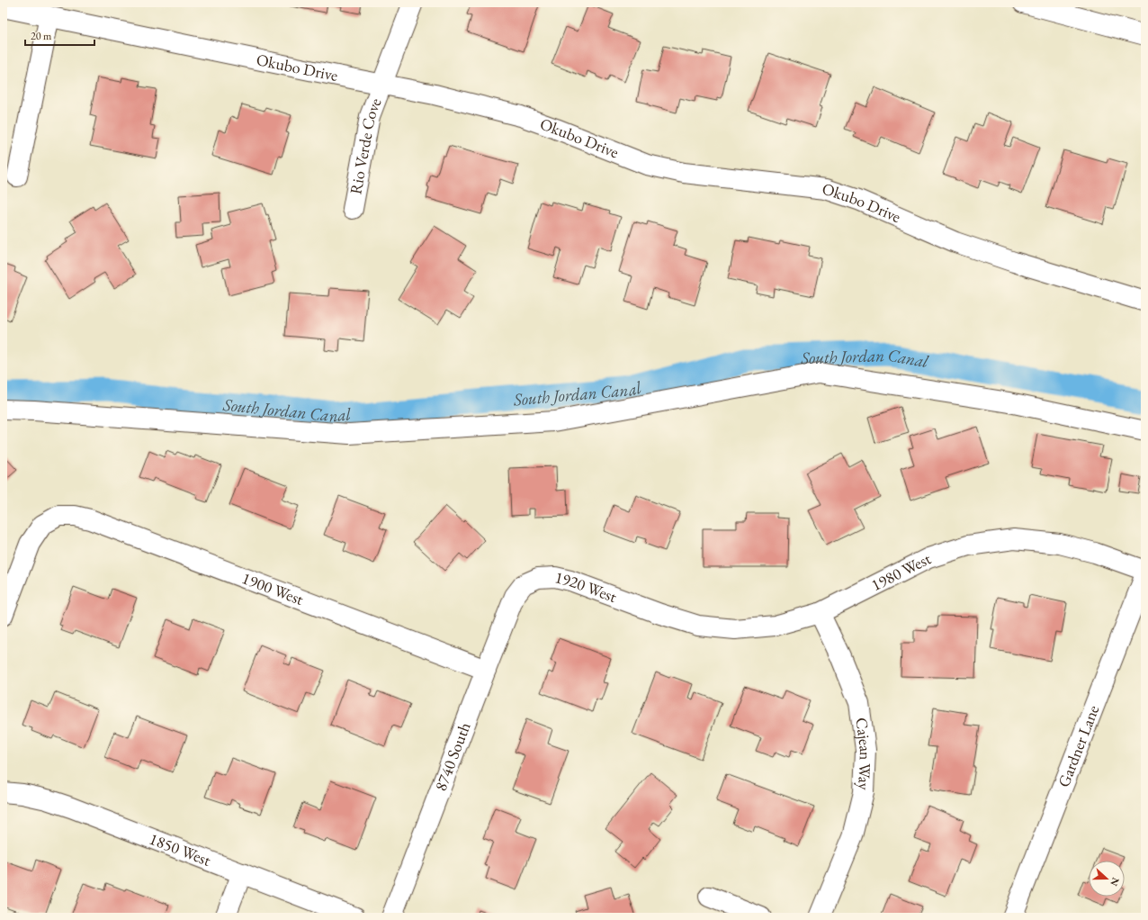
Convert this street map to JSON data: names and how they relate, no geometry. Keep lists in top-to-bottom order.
{
  "streets": {
    "street": [
      "Okubo Drive",
      "Rio Verde Cove",
      "1980 West",
      "1900 West",
      "1920 West",
      "Gardner Lane",
      "Cajean Way",
      "8740 South",
      "1850 West"
    ]
  },
  "crossings": [
    ["Okubo Drive", "Rio Verde Cove"],
    ["1980 West", "1920 West"],
    ["1980 West", "Cajean Way"],
    ["1900 West", "8740 South"],
    ["1920 West", "8740 South"]
  ],
  "water": ["South Jordan Canal"],
  "scale_bar": "20 m",
  "north": "right"
}
